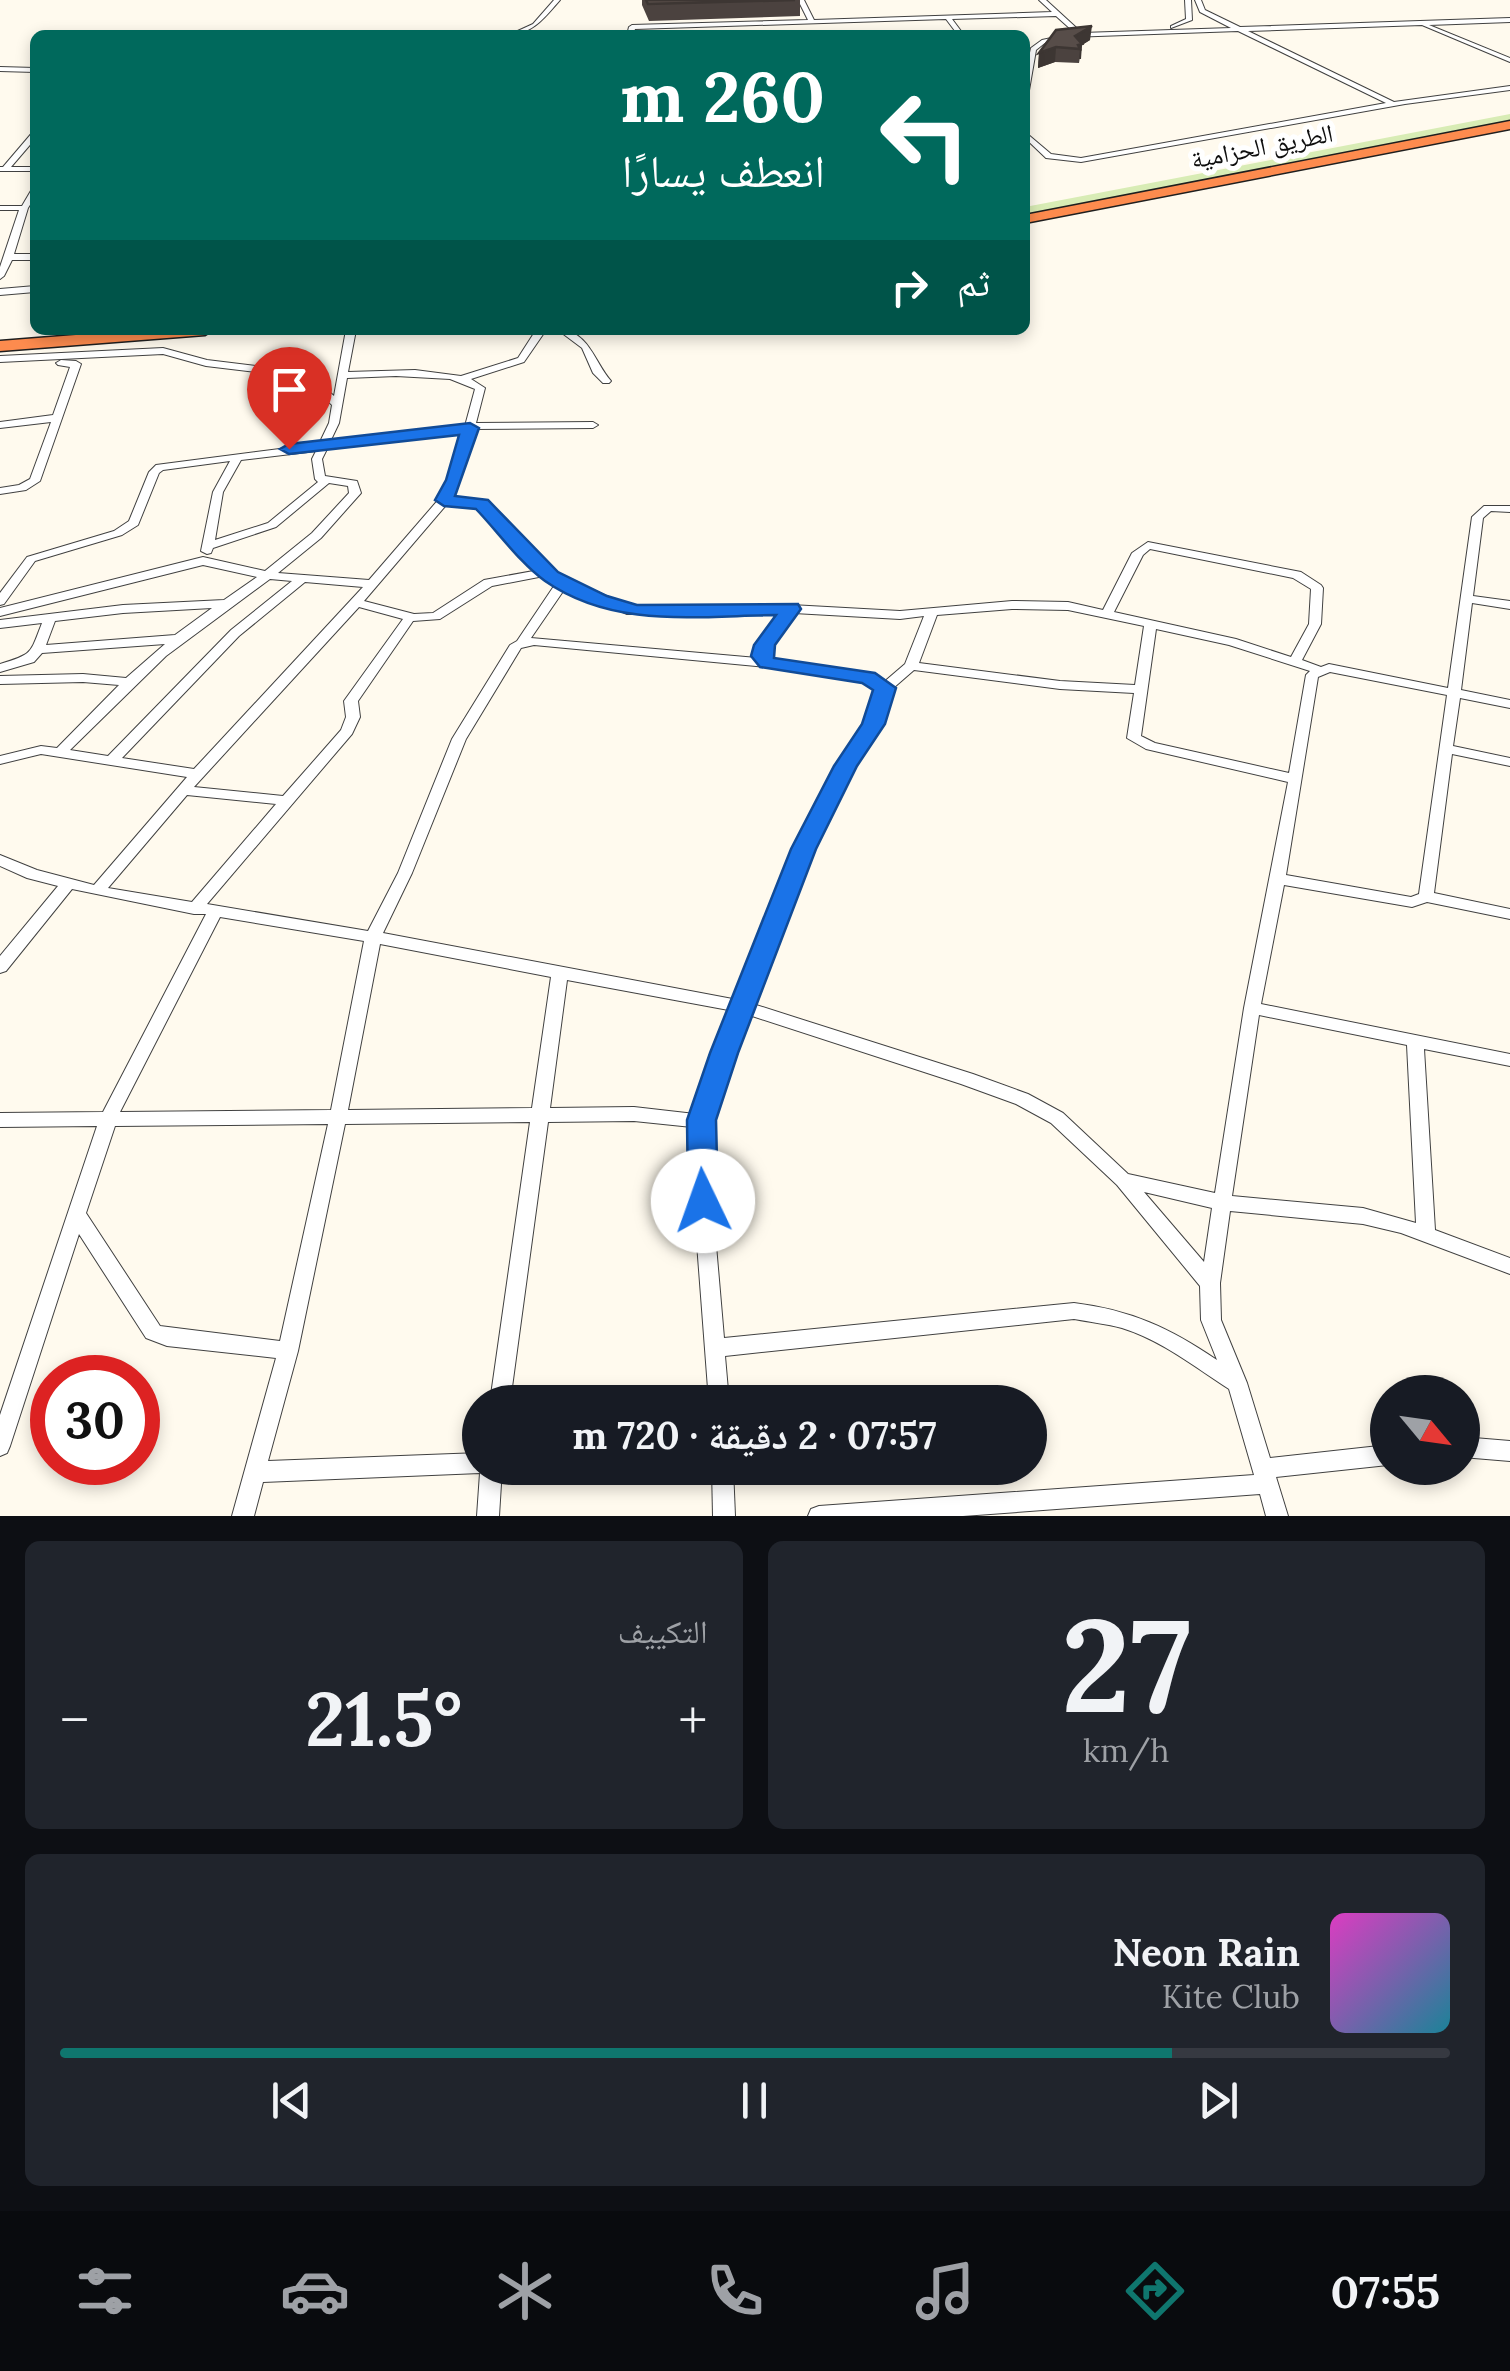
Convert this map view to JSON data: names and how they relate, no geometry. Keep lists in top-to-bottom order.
{
  "streets": {
    "highway": ["الطريق الحزامية"]
  },
  "north": "bottom right",
  "page": {
    "turn": ["260 m", "انعطف يسارًا"],
    "then": "ثم",
    "limit": "30",
    "trip": "07:57 · 2 دقيقة · 720 m",
    "tile": [
      ["27", "km/h"],
      "التكييف"
    ],
    "heat": ["−", "21.5°", "+"],
    "song": ["Neon Rain", "Kite Club"],
    "tabs": "07:55"
  }
}
